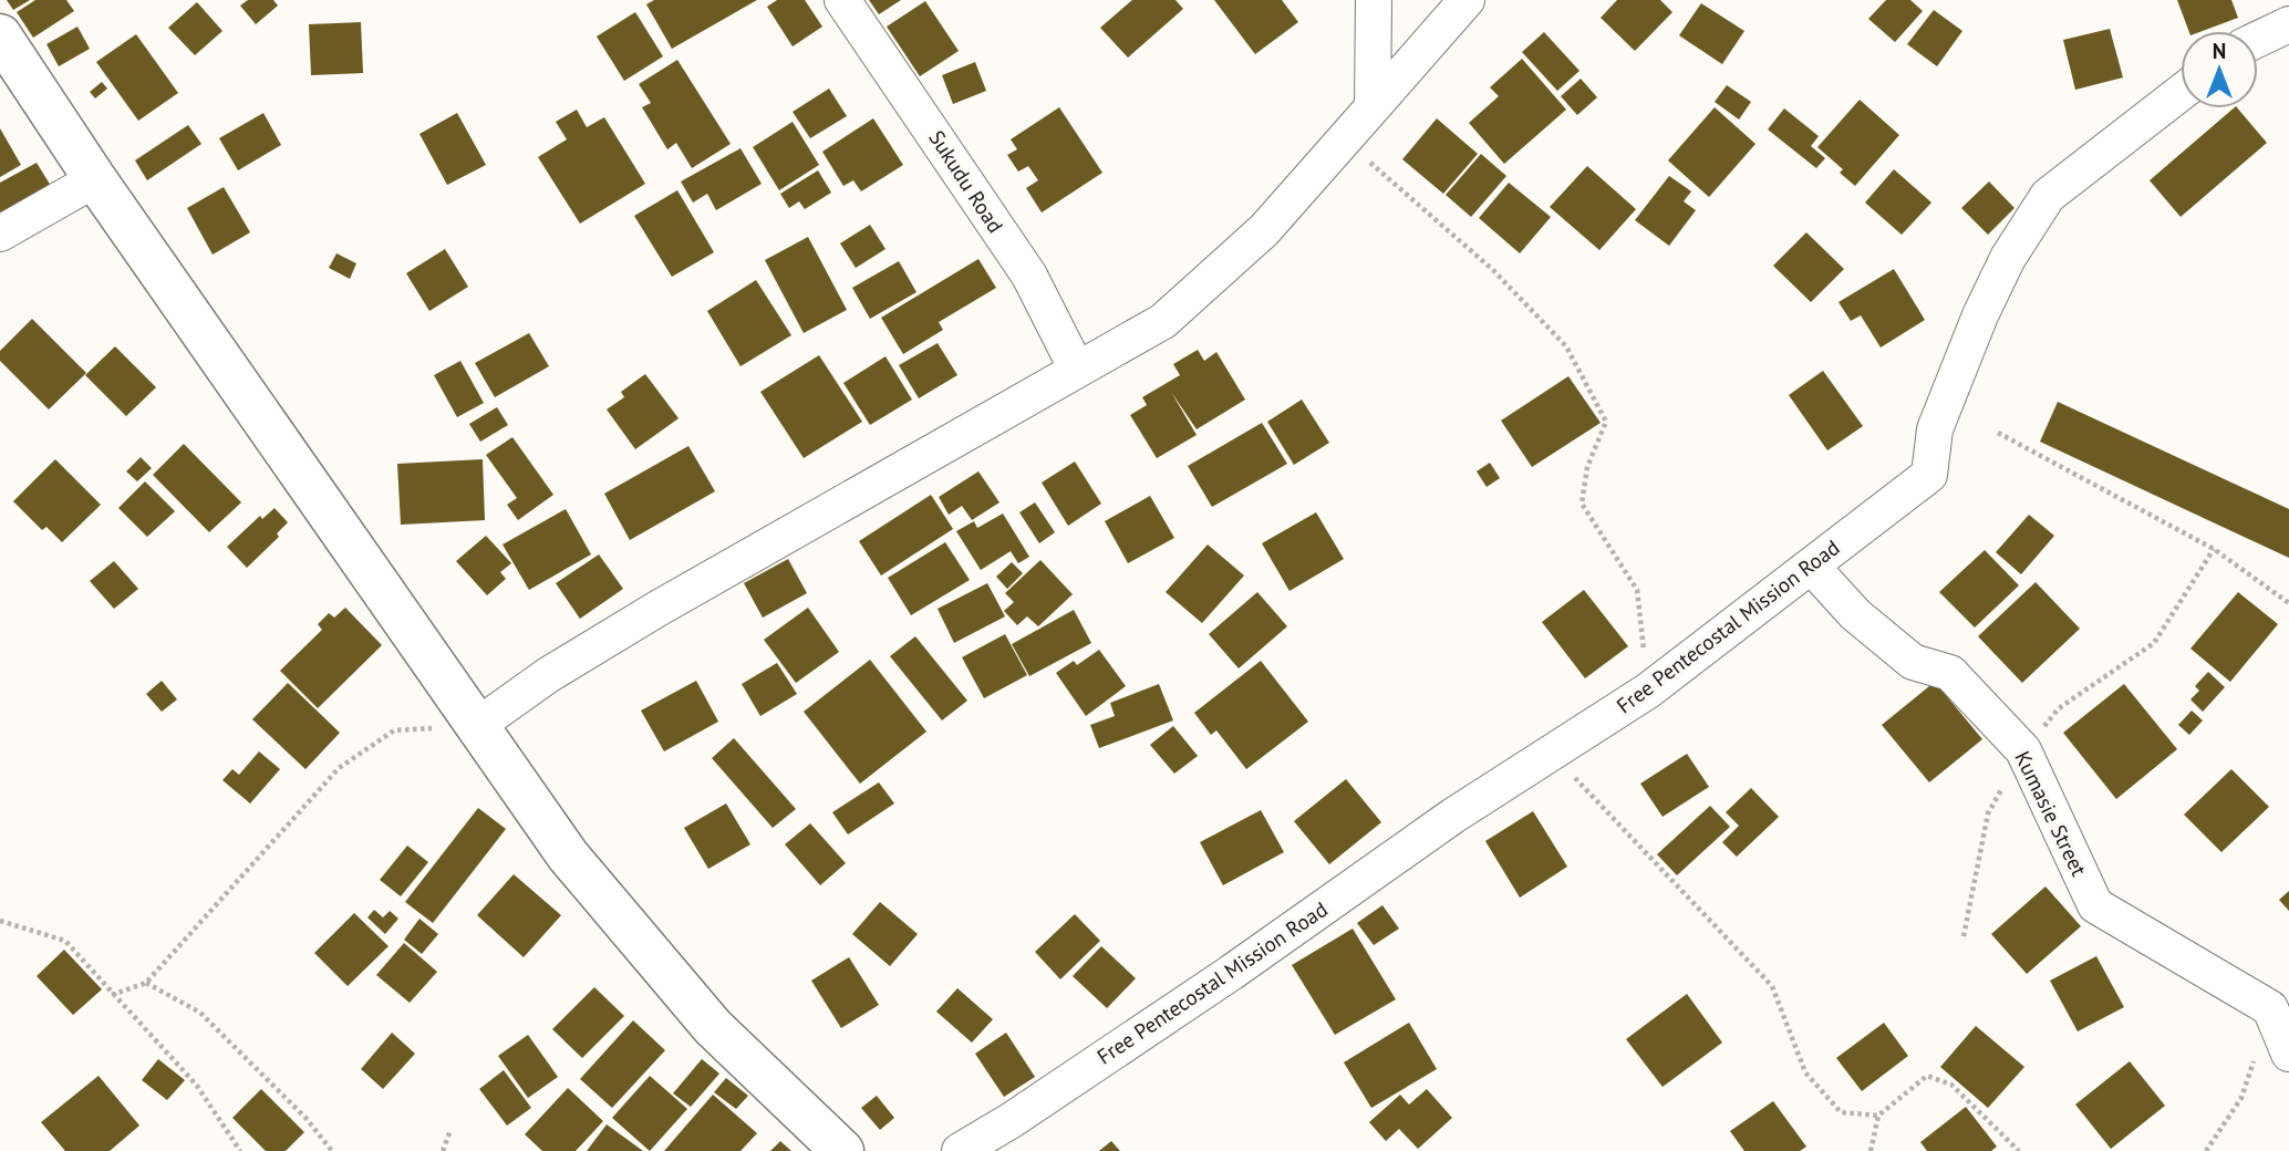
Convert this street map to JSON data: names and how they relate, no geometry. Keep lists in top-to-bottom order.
{
  "streets": {
    "street": ["Sukudu Road", "Free Pentecostal Mission Road", "Kumasie Street"]
  },
  "crossings": [
    ["Free Pentecostal Mission Road", "Kumasie Street"]
  ],
  "north": "top"
}
